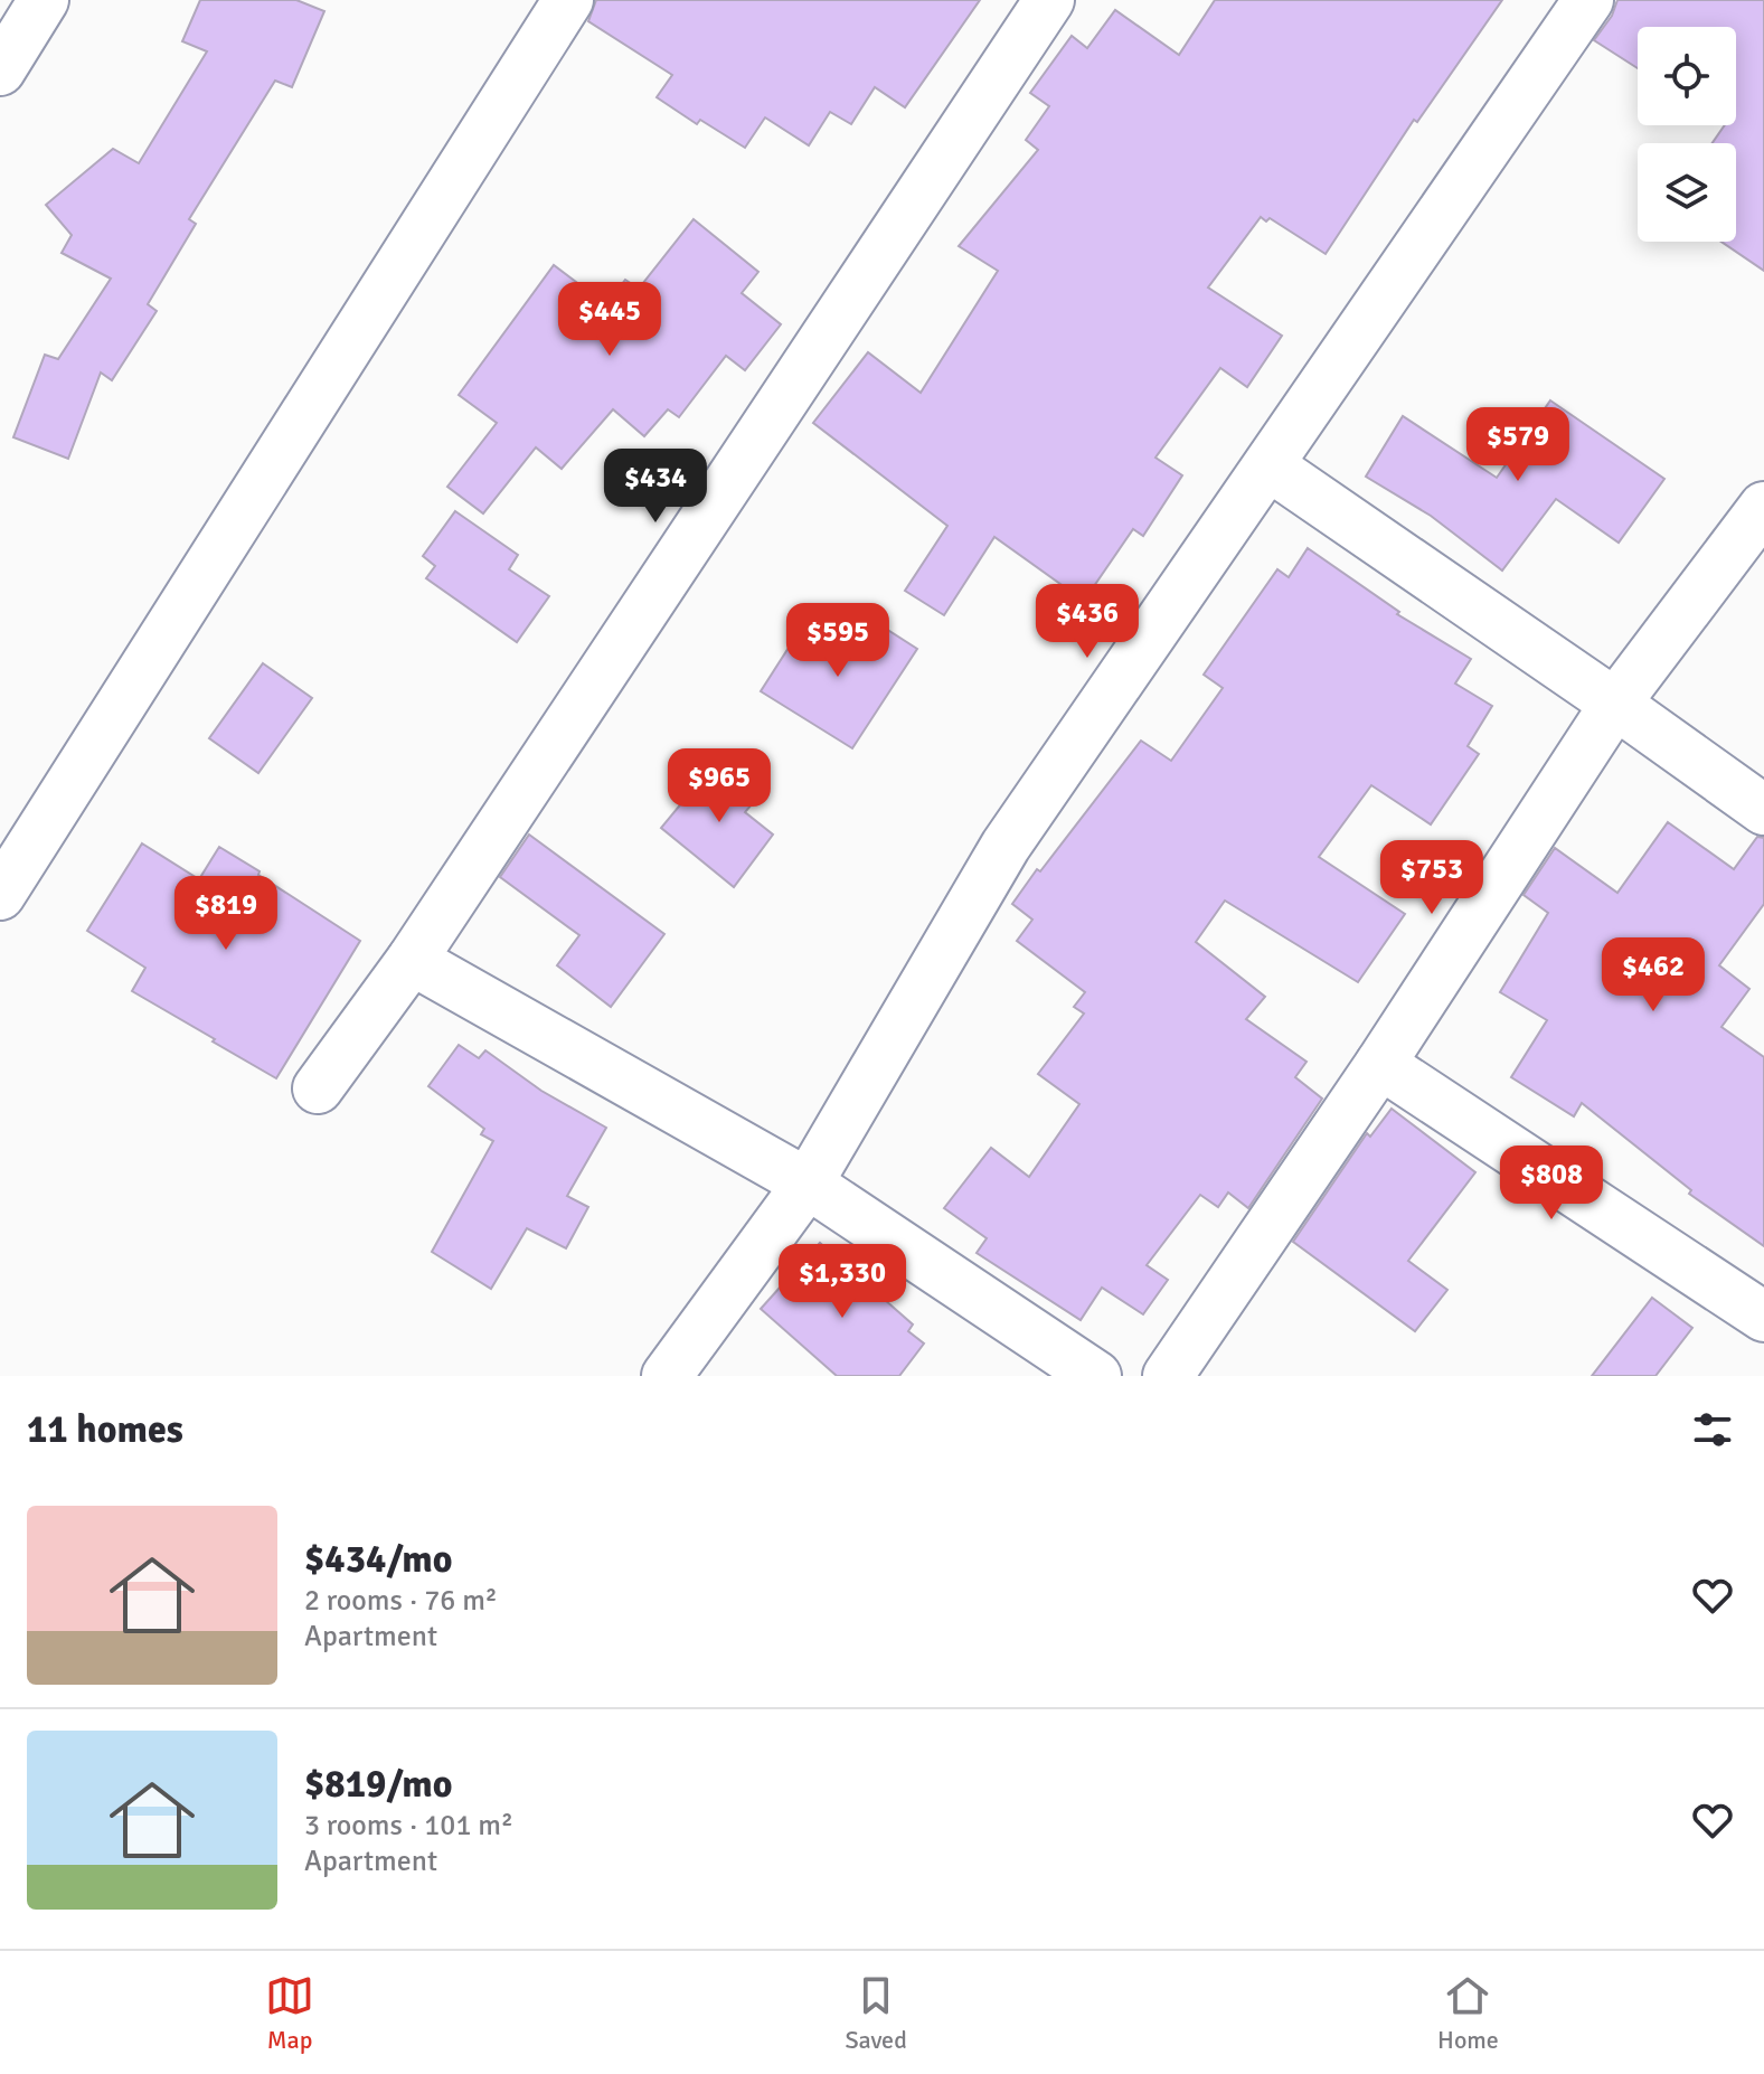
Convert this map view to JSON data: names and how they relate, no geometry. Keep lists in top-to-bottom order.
{
  "page": {
    "price": [
      "$445",
      "$579",
      "$434",
      "$436",
      "$595",
      "$965",
      "$753",
      "$819",
      "$462",
      "$808",
      "$1,330"
    ],
    "heading": "11 homes",
    "list": [
      {
        "name": "$434/mo",
        "note": "2 rooms · 76 m² · Apartment"
      },
      {
        "name": "$819/mo",
        "note": "3 rooms · 101 m² · Apartment"
      }
    ],
    "tabs": ["Map", "Saved", "Home"]
  }
}
